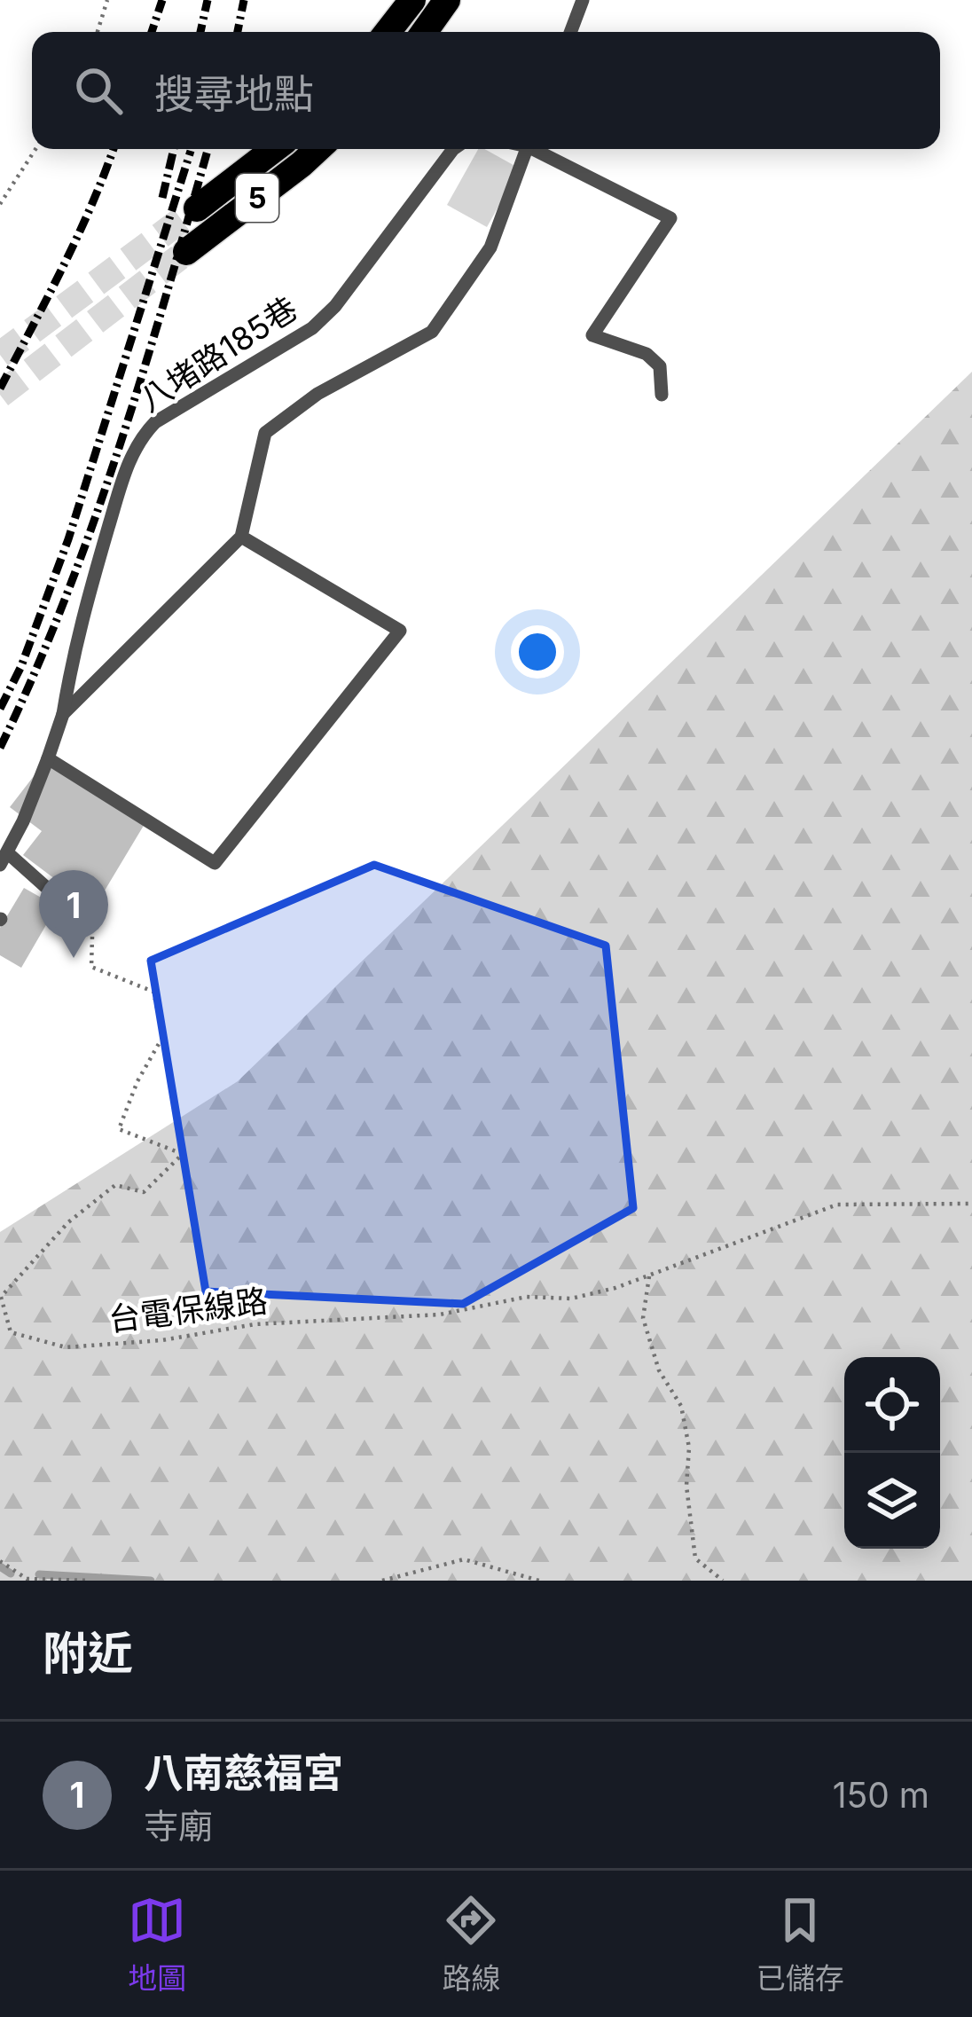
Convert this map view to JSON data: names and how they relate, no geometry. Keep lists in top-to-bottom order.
{
  "streets": {
    "main road": ["5"],
    "lane": ["八堵路185巷"],
    "path": ["台電保線路"]
  },
  "page": {
    "search": "搜尋地點",
    "pins": "1",
    "heading": "附近",
    "list": [
      {
        "mark": "1",
        "name": "八南慈福宮",
        "note": "寺廟",
        "value": "150 m"
      }
    ],
    "nav": ["地圖", "路線", "已儲存"]
  }
}
